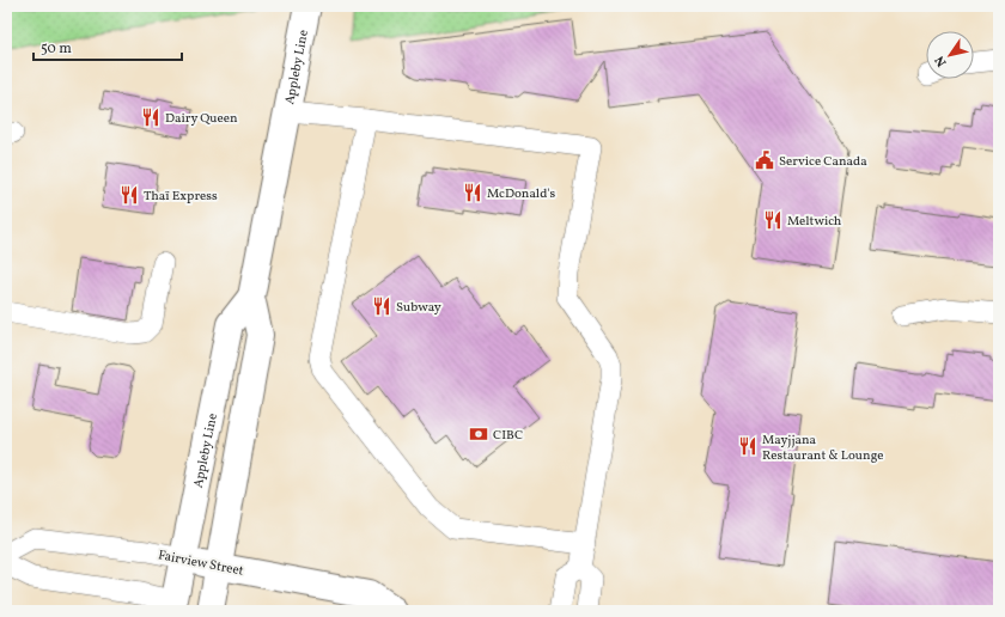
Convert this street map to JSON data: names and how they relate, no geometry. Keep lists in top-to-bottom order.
{
  "streets": {
    "main road": ["Appleby Line", "Fairview Street"]
  },
  "crossings": [
    ["Appleby Line", "Fairview Street"]
  ],
  "places": {
    "restaurant": [
      "Dairy Queen",
      "McDonald's",
      "Thaï Express",
      "Meltwich",
      "Subway",
      "Mayjjana Restaurant & Lounge"
    ],
    "public building": ["Service Canada"],
    "bank": ["CIBC"]
  },
  "scale_bar": "50 m",
  "north": "bottom left"
}
